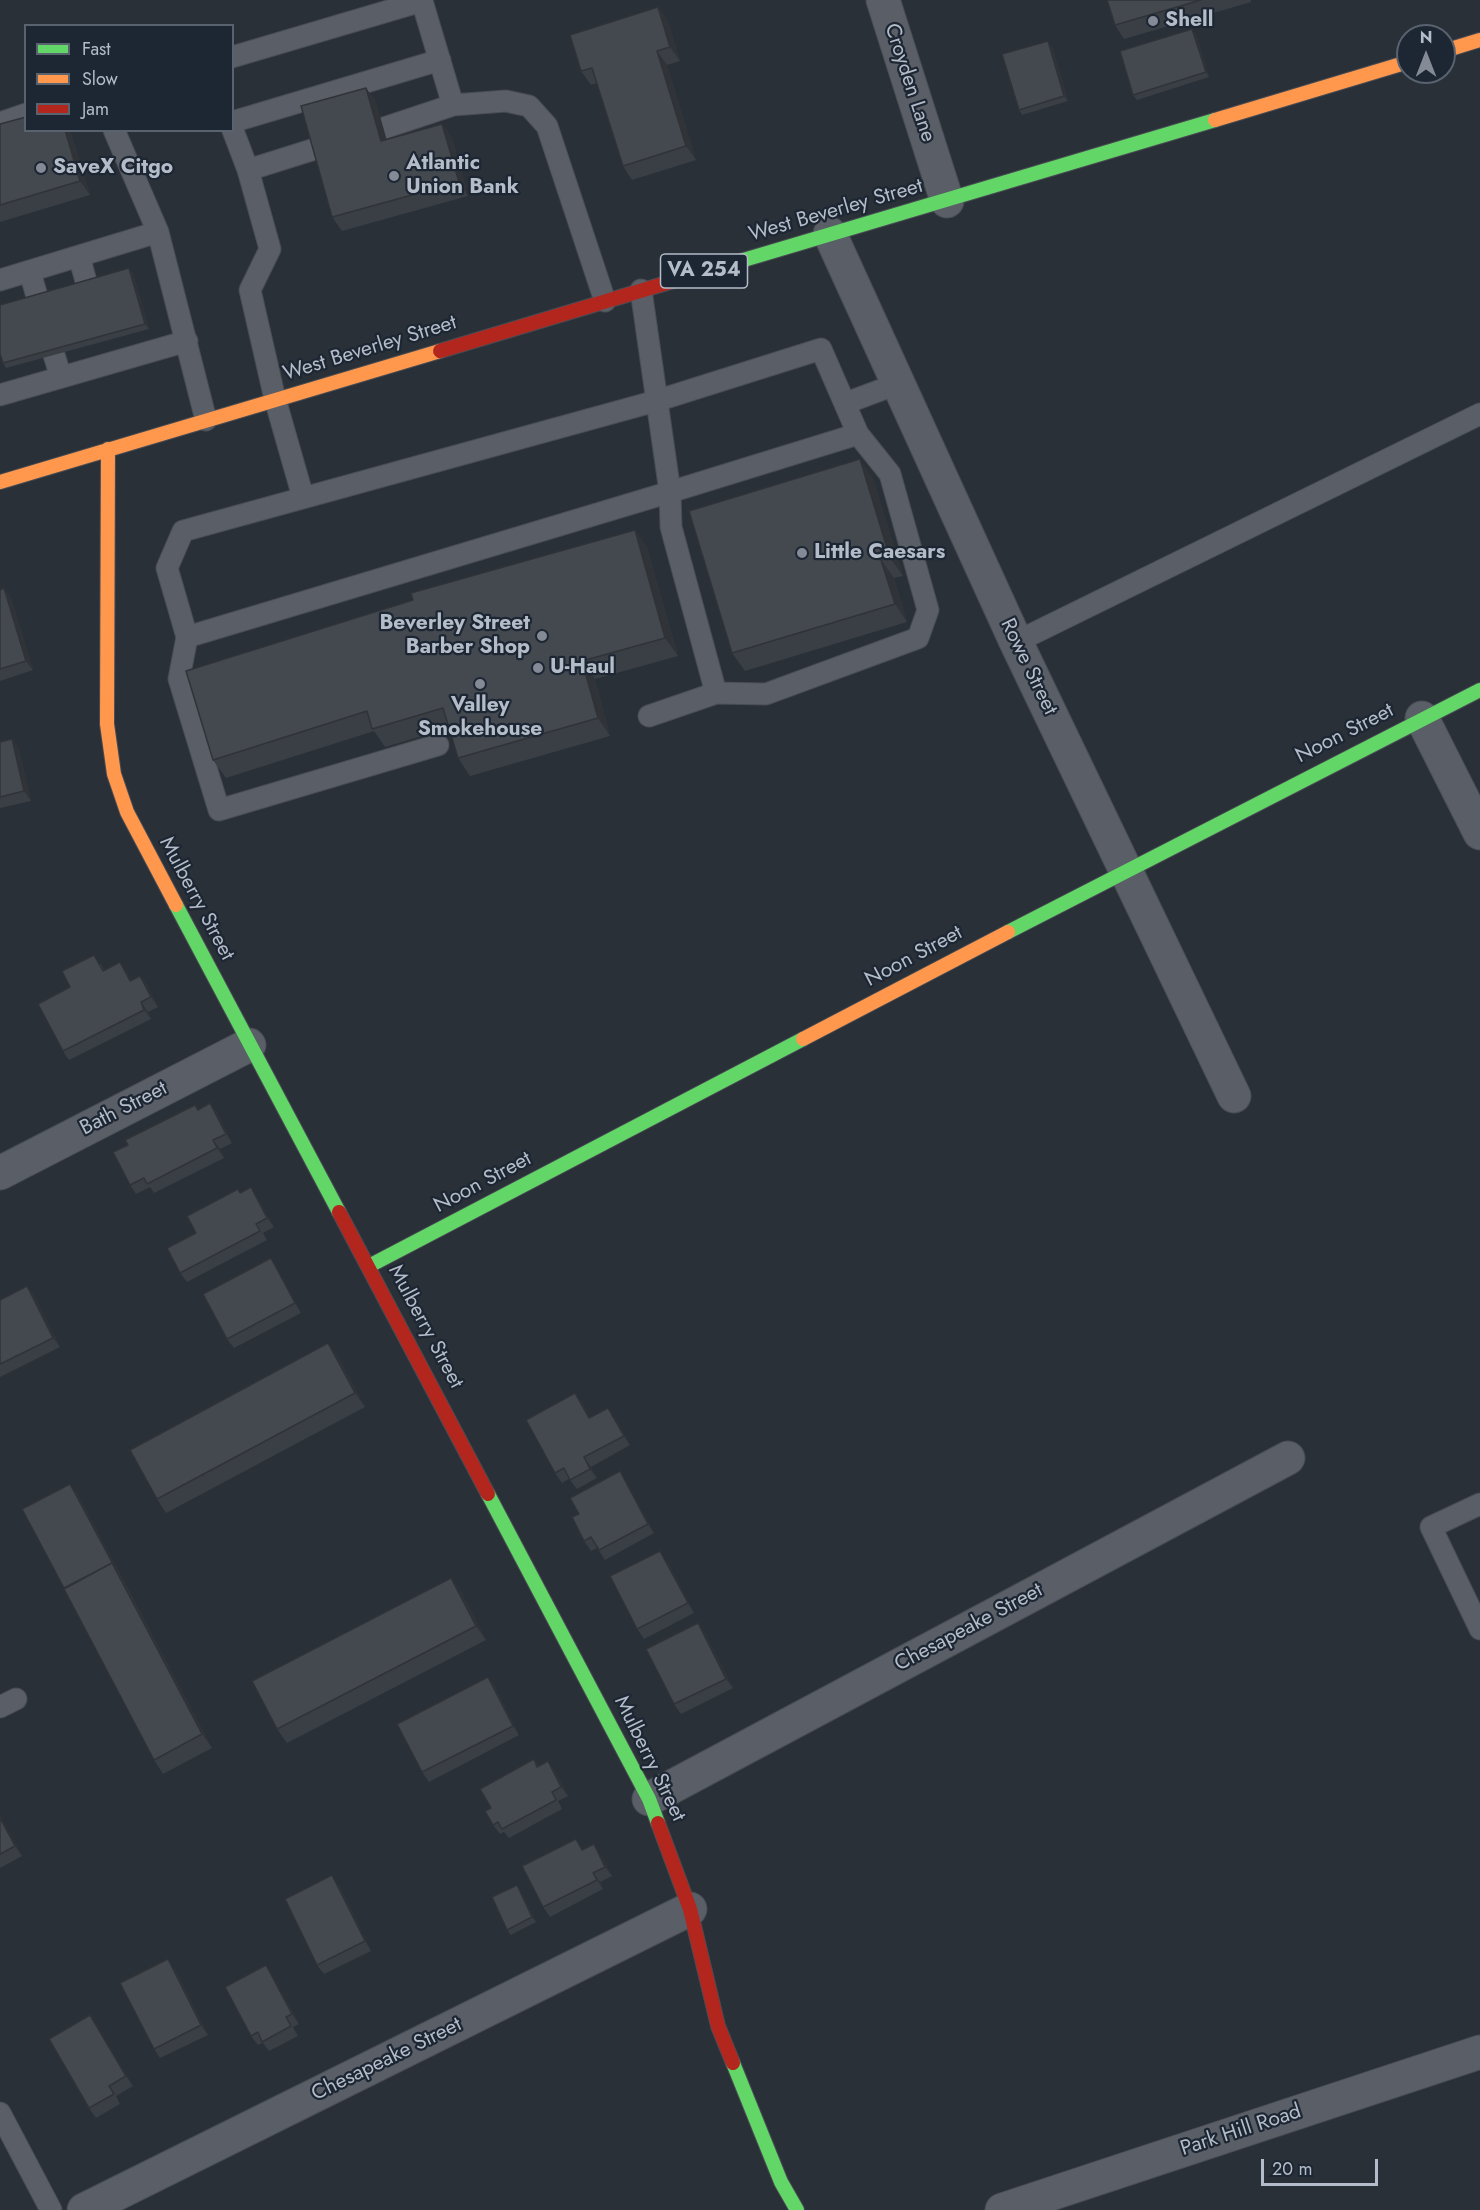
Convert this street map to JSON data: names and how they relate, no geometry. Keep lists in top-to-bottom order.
{
  "streets": {
    "street": [
      "Croyden Lane",
      "West Beverley Street",
      "VA 254",
      "Rowe Street",
      "Noon Street",
      "Mulberry Street",
      "Bath Street",
      "Chesapeake Street",
      "Park Hill Road"
    ]
  },
  "crossings": [
    ["Croyden Lane", "West Beverley Street"],
    ["West Beverley Street", "Rowe Street"],
    ["West Beverley Street", "Mulberry Street"],
    ["Rowe Street", "Noon Street"],
    ["Noon Street", "Mulberry Street"],
    ["Mulberry Street", "Bath Street"],
    ["Mulberry Street", "Chesapeake Street"]
  ],
  "places": [
    "Shell",
    "SaveX Citgo",
    "Atlantic Union Bank",
    "Little Caesars",
    "Beverley Street Barber Shop",
    "U-Haul",
    "Valley Smokehouse"
  ],
  "legend": ["Fast", "Slow", "Jam"],
  "scale_bar": "20 m",
  "north": "top"
}
